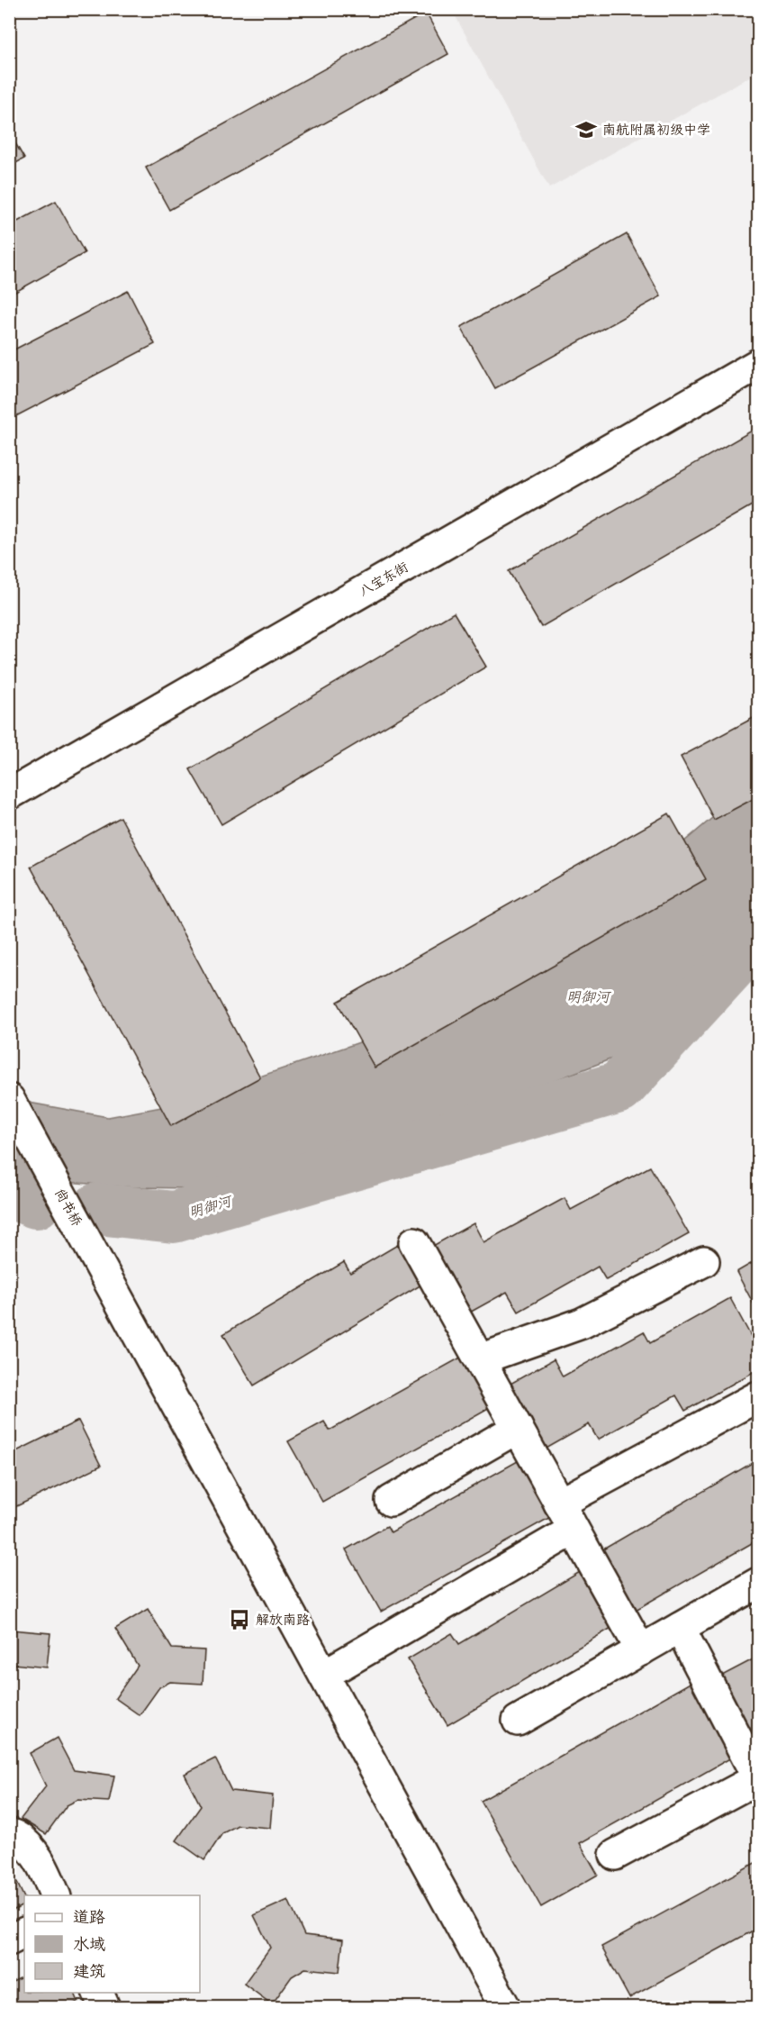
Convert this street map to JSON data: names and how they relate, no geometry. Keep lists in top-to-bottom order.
{
  "streets": {
    "street": ["八宝东街"]
  },
  "water": ["明御河"],
  "places": {
    "school or university": ["南航附属初级中学"],
    "bus stop": ["解放南路"]
  },
  "legend": ["道路", "水域", "建筑"]
}
